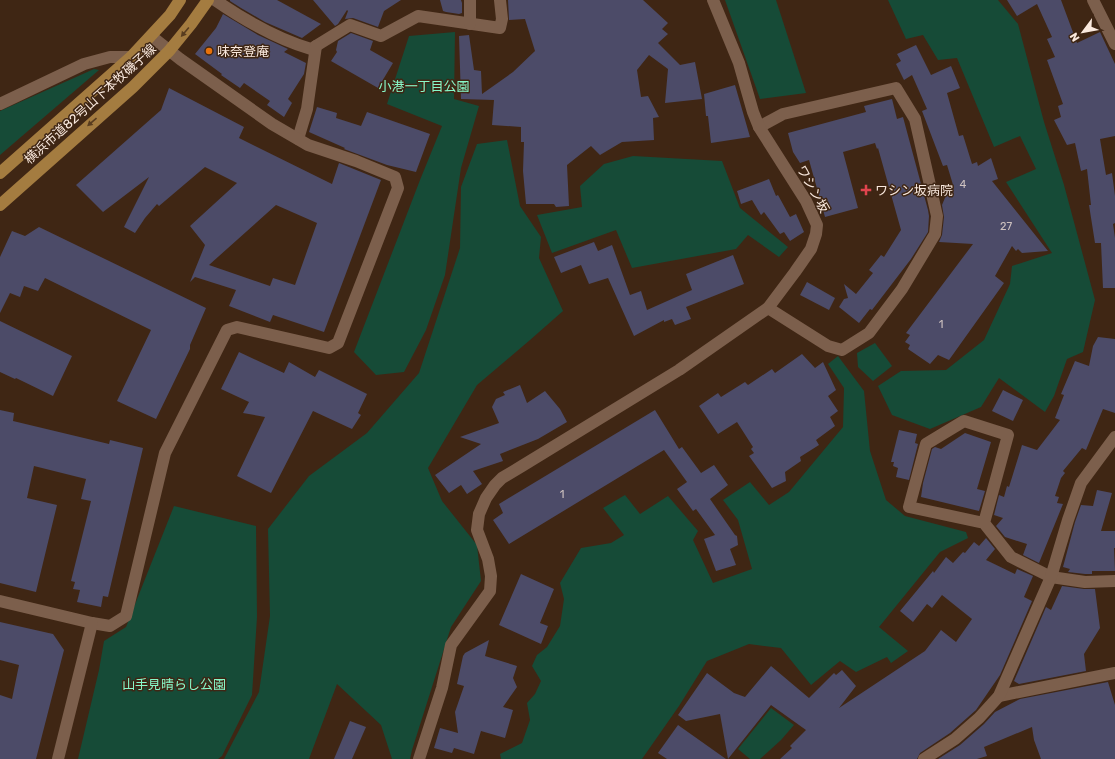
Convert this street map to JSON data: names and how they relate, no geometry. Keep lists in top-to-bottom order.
{
  "streets": {
    "main road": ["横浜市道82号山下本牧磯子線"],
    "street": ["ワシン坂"]
  },
  "parks": ["小港一丁目公園", "山手見晴らし公園"],
  "places": {
    "other": ["味奈登庵"],
    "health": ["ワシン坂病院"]
  },
  "house_numbers": [
    "4",
    "27",
    "1",
    "1"
  ],
  "north": "bottom left"
}
